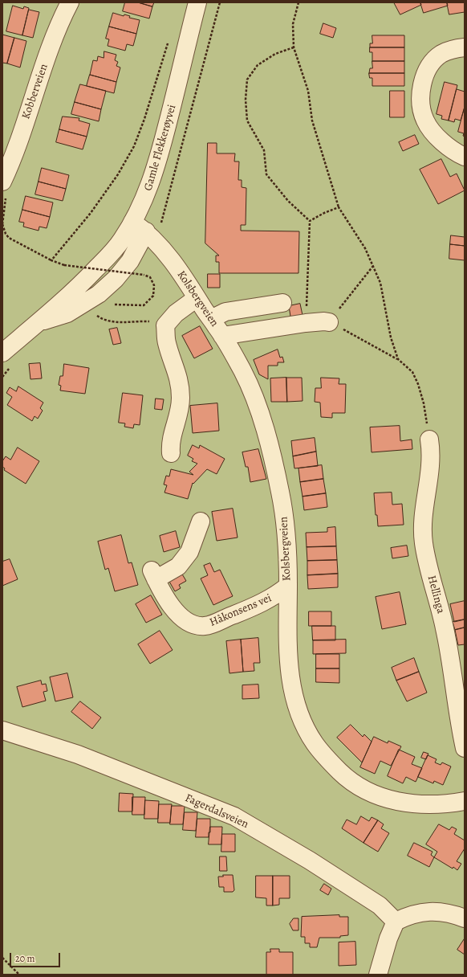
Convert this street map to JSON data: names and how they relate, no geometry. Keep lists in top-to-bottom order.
{
  "streets": {
    "street": [
      "Kobberveien",
      "Gamle Flekkerøyvei",
      "Kolsbergveien",
      "Hellinga",
      "Håkonsens vei",
      "Fagerdalsveien"
    ]
  },
  "crossings": [
    ["Gamle Flekkerøyvei", "Kolsbergveien"],
    ["Kolsbergveien", "Håkonsens vei"]
  ],
  "scale_bar": "20 m"
}
